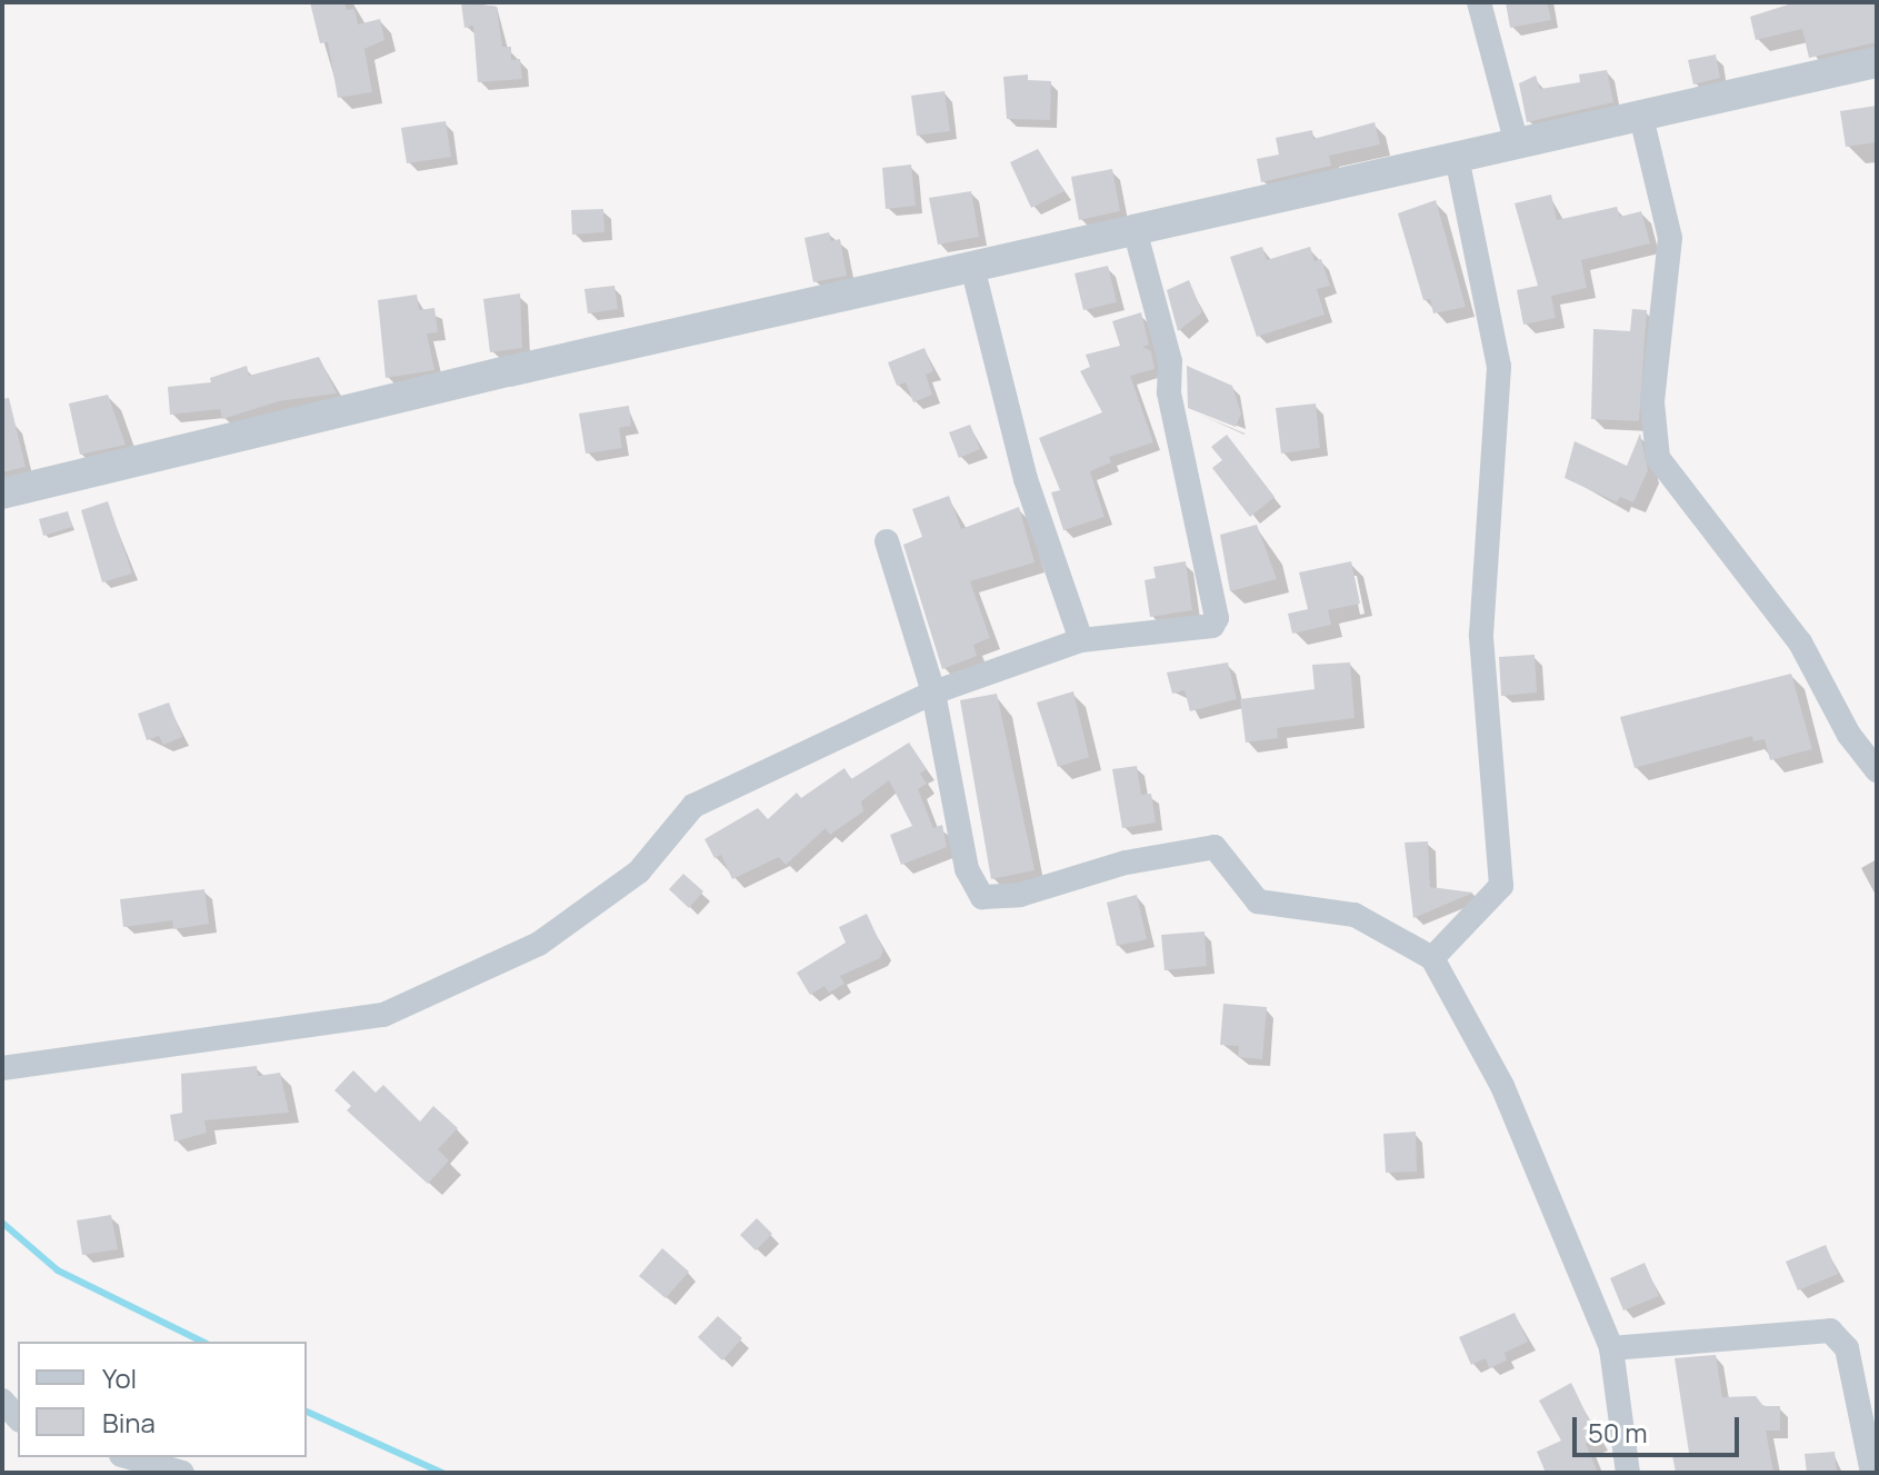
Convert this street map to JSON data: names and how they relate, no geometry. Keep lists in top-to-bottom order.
{
  "legend": ["Yol", "Bina"],
  "scale_bar": "50 m"
}
